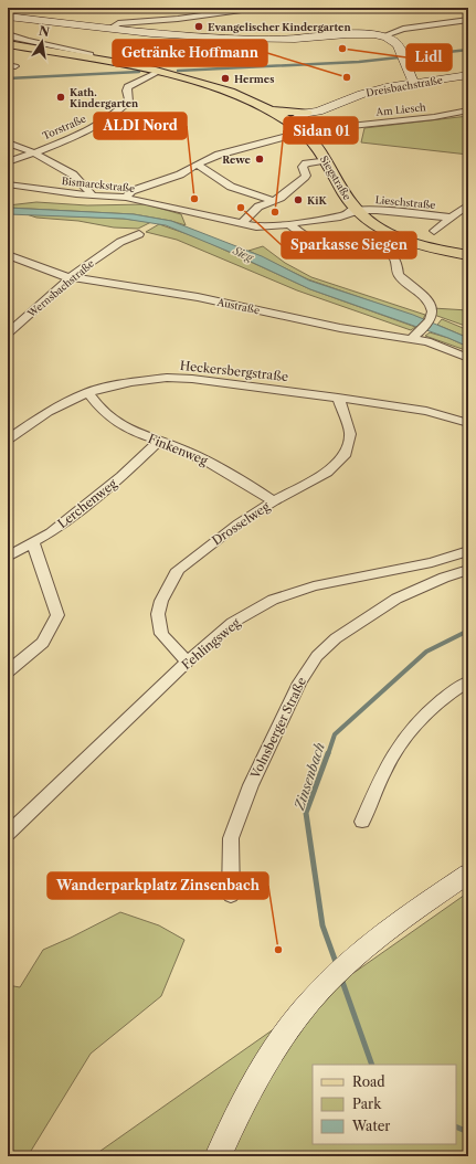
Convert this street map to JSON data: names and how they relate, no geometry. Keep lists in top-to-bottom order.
{
  "streets": {
    "main road": ["Siegstraße"],
    "street": [
      "Dreisbachstraße",
      "Am Liesch",
      "Torstraße",
      "Bismarckstraße",
      "Lieschstraße",
      "Wernsbachstraße",
      "Austraße",
      "Heckersbergstraße",
      "Finkenweg",
      "Lerchenweg",
      "Drosselweg",
      "Fehlingsweg",
      "Volnsberger Straße"
    ]
  },
  "crossings": [
    ["Dreisbachstraße", "Siegstraße"],
    ["Am Liesch", "Siegstraße"],
    ["Am Liesch", "Bismarckstraße"],
    ["Torstraße", "Siegstraße"],
    ["Siegstraße", "Bismarckstraße"],
    ["Siegstraße", "Lieschstraße"],
    ["Bismarckstraße", "Lieschstraße"],
    ["Wernsbachstraße", "Austraße"],
    ["Heckersbergstraße", "Finkenweg"],
    ["Heckersbergstraße", "Drosselweg"],
    ["Finkenweg", "Lerchenweg"],
    ["Finkenweg", "Drosselweg"],
    ["Drosselweg", "Fehlingsweg"]
  ],
  "water": ["Sieg", "Zinsenbach"],
  "places": [
    "Evangelischer Kindergarten",
    "Lidl",
    "Getränke Hoffmann",
    "Hermes",
    "Kath. Kindergarten",
    "Rewe",
    "ALDI Nord",
    "KiK",
    "Sparkasse Siegen",
    "Sidan 01",
    "Wanderparkplatz Zinsenbach"
  ],
  "legend": ["Road", "Park", "Water"],
  "north": "top"
}
